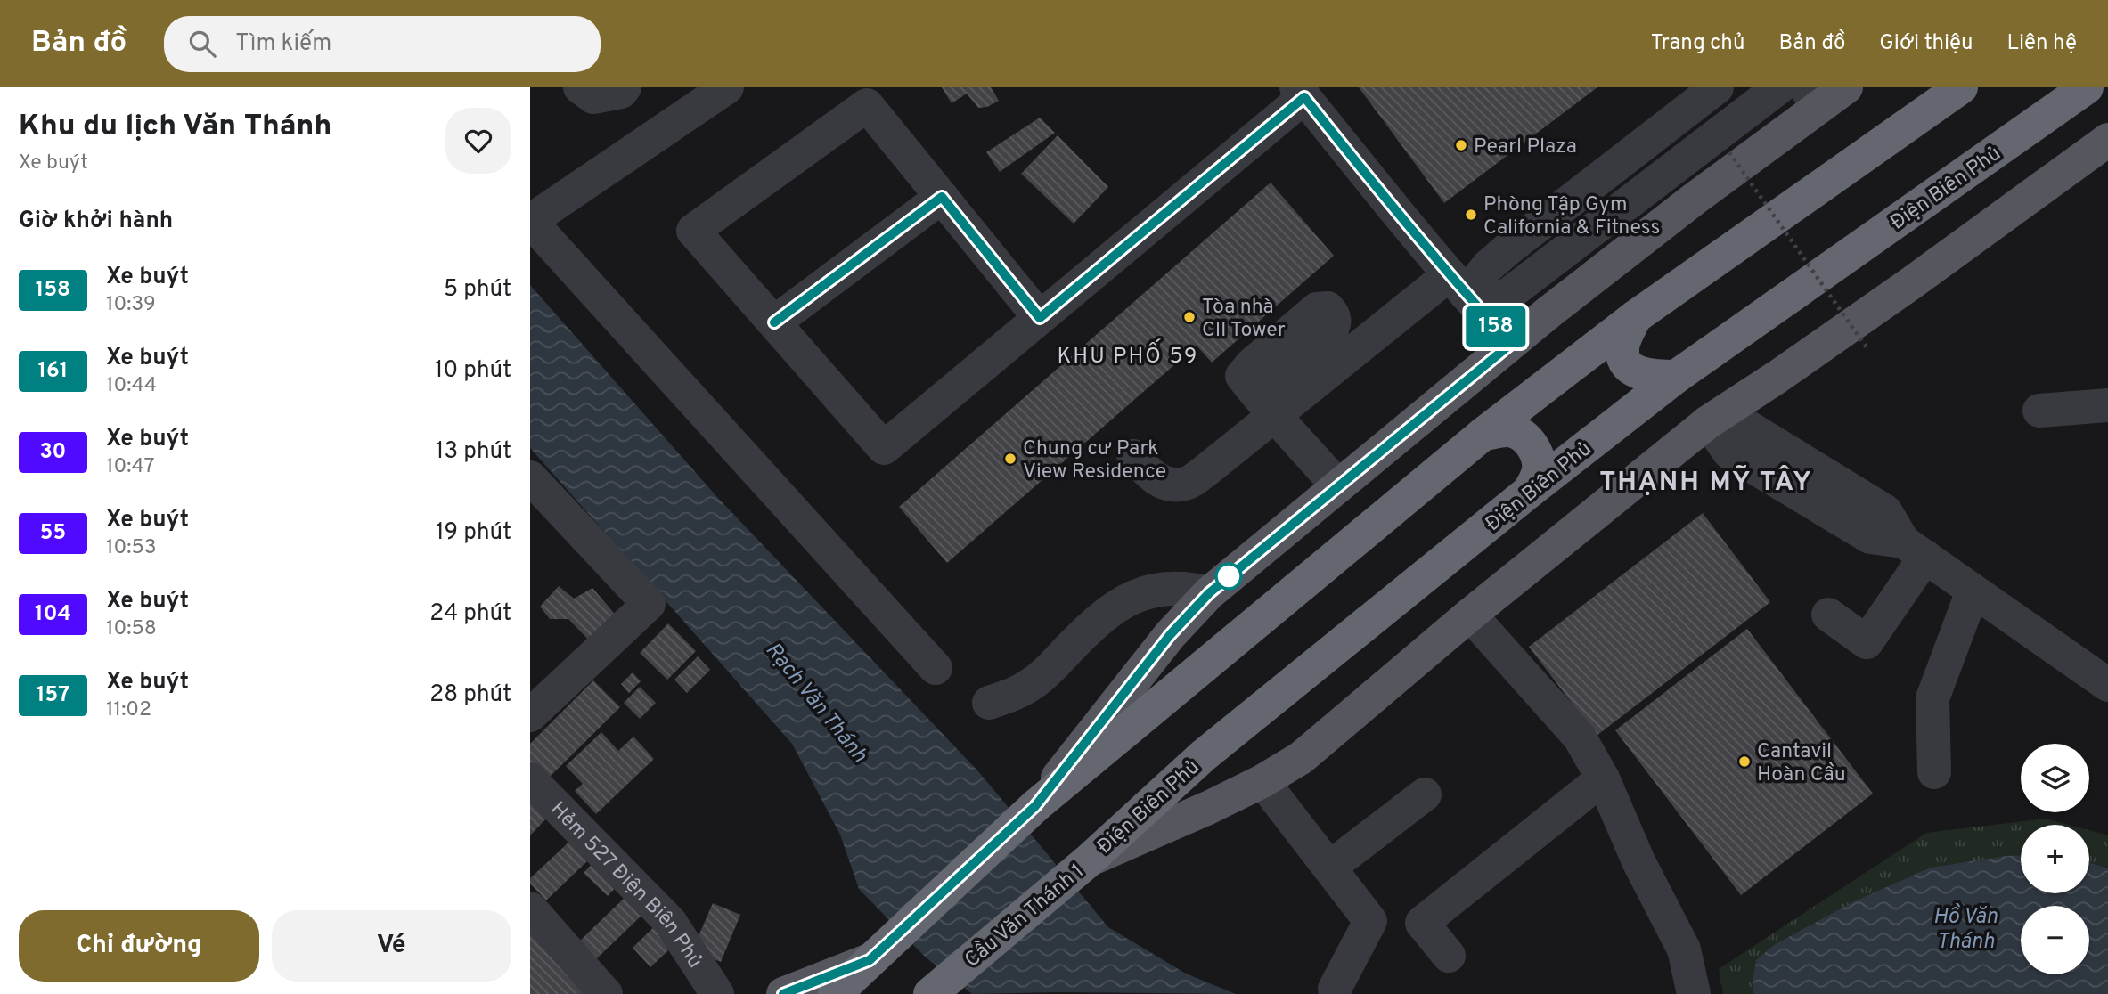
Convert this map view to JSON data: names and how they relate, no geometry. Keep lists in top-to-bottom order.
{
  "streets": {
    "highway": ["Điện Biên Phủ", "Cầu Văn Thánh 1"],
    "street": ["Hẻm 527 Điện Biên Phủ"]
  },
  "crossings": [
    ["Điện Biên Phủ", "Cầu Văn Thánh 1"]
  ],
  "districts": ["KHU PHỐ 59", "THẠNH MỸ TÂY"],
  "water": ["Rạch Văn Thánh", "Hồ Văn Thánh"],
  "places": [
    "Pearl Plaza",
    "Phòng Tập Gym California & Fitness",
    "Tòa nhà CII Tower",
    "Chung cư Park View Residence",
    "Cantavil Hoàn Cầu"
  ],
  "lines": ["bus line 158"],
  "page": {
    "header": "Bản đồ",
    "search": "Tìm kiếm",
    "nav": [
      "Trang chủ",
      "Bản đồ",
      "Giới thiệu",
      "Liên hệ"
    ],
    "heading": [
      ["Khu du lịch Văn Thánh", "Xe buýt"],
      "Giờ khởi hành"
    ],
    "on_map": "158",
    "list": [
      {
        "mark": "158",
        "name": "Xe buýt",
        "note": "10:39",
        "value": "5 phút"
      },
      {
        "mark": "161",
        "name": "Xe buýt",
        "note": "10:44",
        "value": "10 phút"
      },
      {
        "mark": "30",
        "name": "Xe buýt",
        "note": "10:47",
        "value": "13 phút"
      },
      {
        "mark": "55",
        "name": "Xe buýt",
        "note": "10:53",
        "value": "19 phút"
      },
      {
        "mark": "104",
        "name": "Xe buýt",
        "note": "10:58",
        "value": "24 phút"
      },
      {
        "mark": "157",
        "name": "Xe buýt",
        "note": "11:02",
        "value": "28 phút"
      }
    ],
    "map_buttons": ["+", "−"],
    "buttons": ["Chỉ đường", "Vé"]
  }
}
